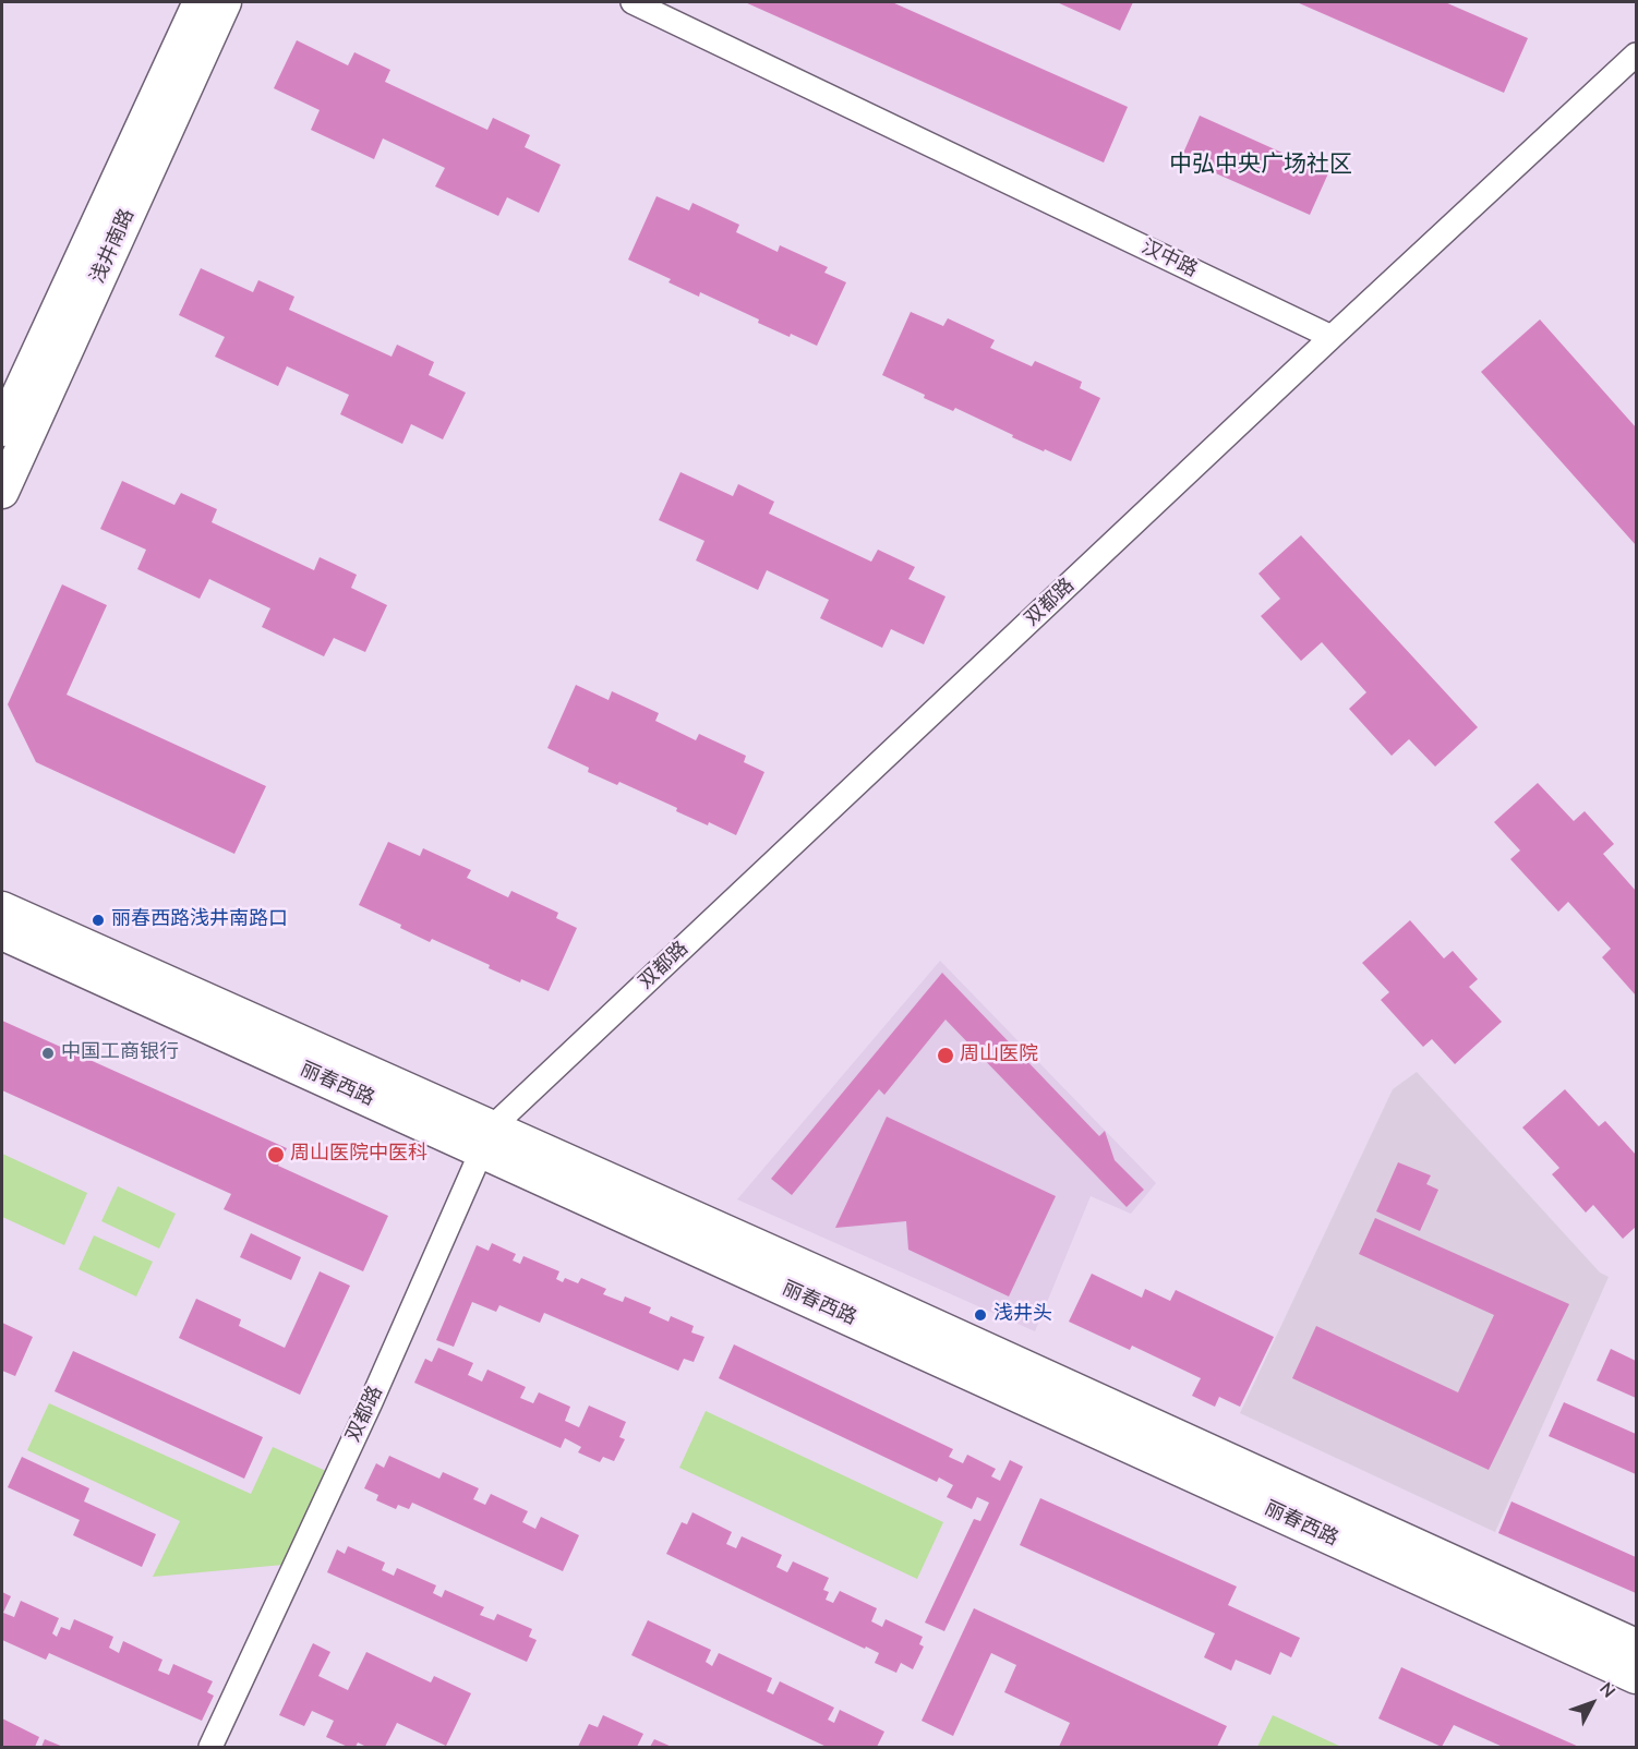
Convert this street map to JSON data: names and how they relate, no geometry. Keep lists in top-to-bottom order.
{
  "streets": {
    "main road": ["浅井南路", "丽春西路"],
    "street": ["汉中路", "双都路"]
  },
  "crossings": [
    ["汉中路", "双都路"],
    ["双都路", "丽春西路"]
  ],
  "districts": ["中弘中央广场社区"],
  "places": [
    "丽春西路浅井南路口",
    "中国工商银行",
    "周山医院",
    "周山医院中医科",
    "浅井头"
  ],
  "north": "top right"
}
